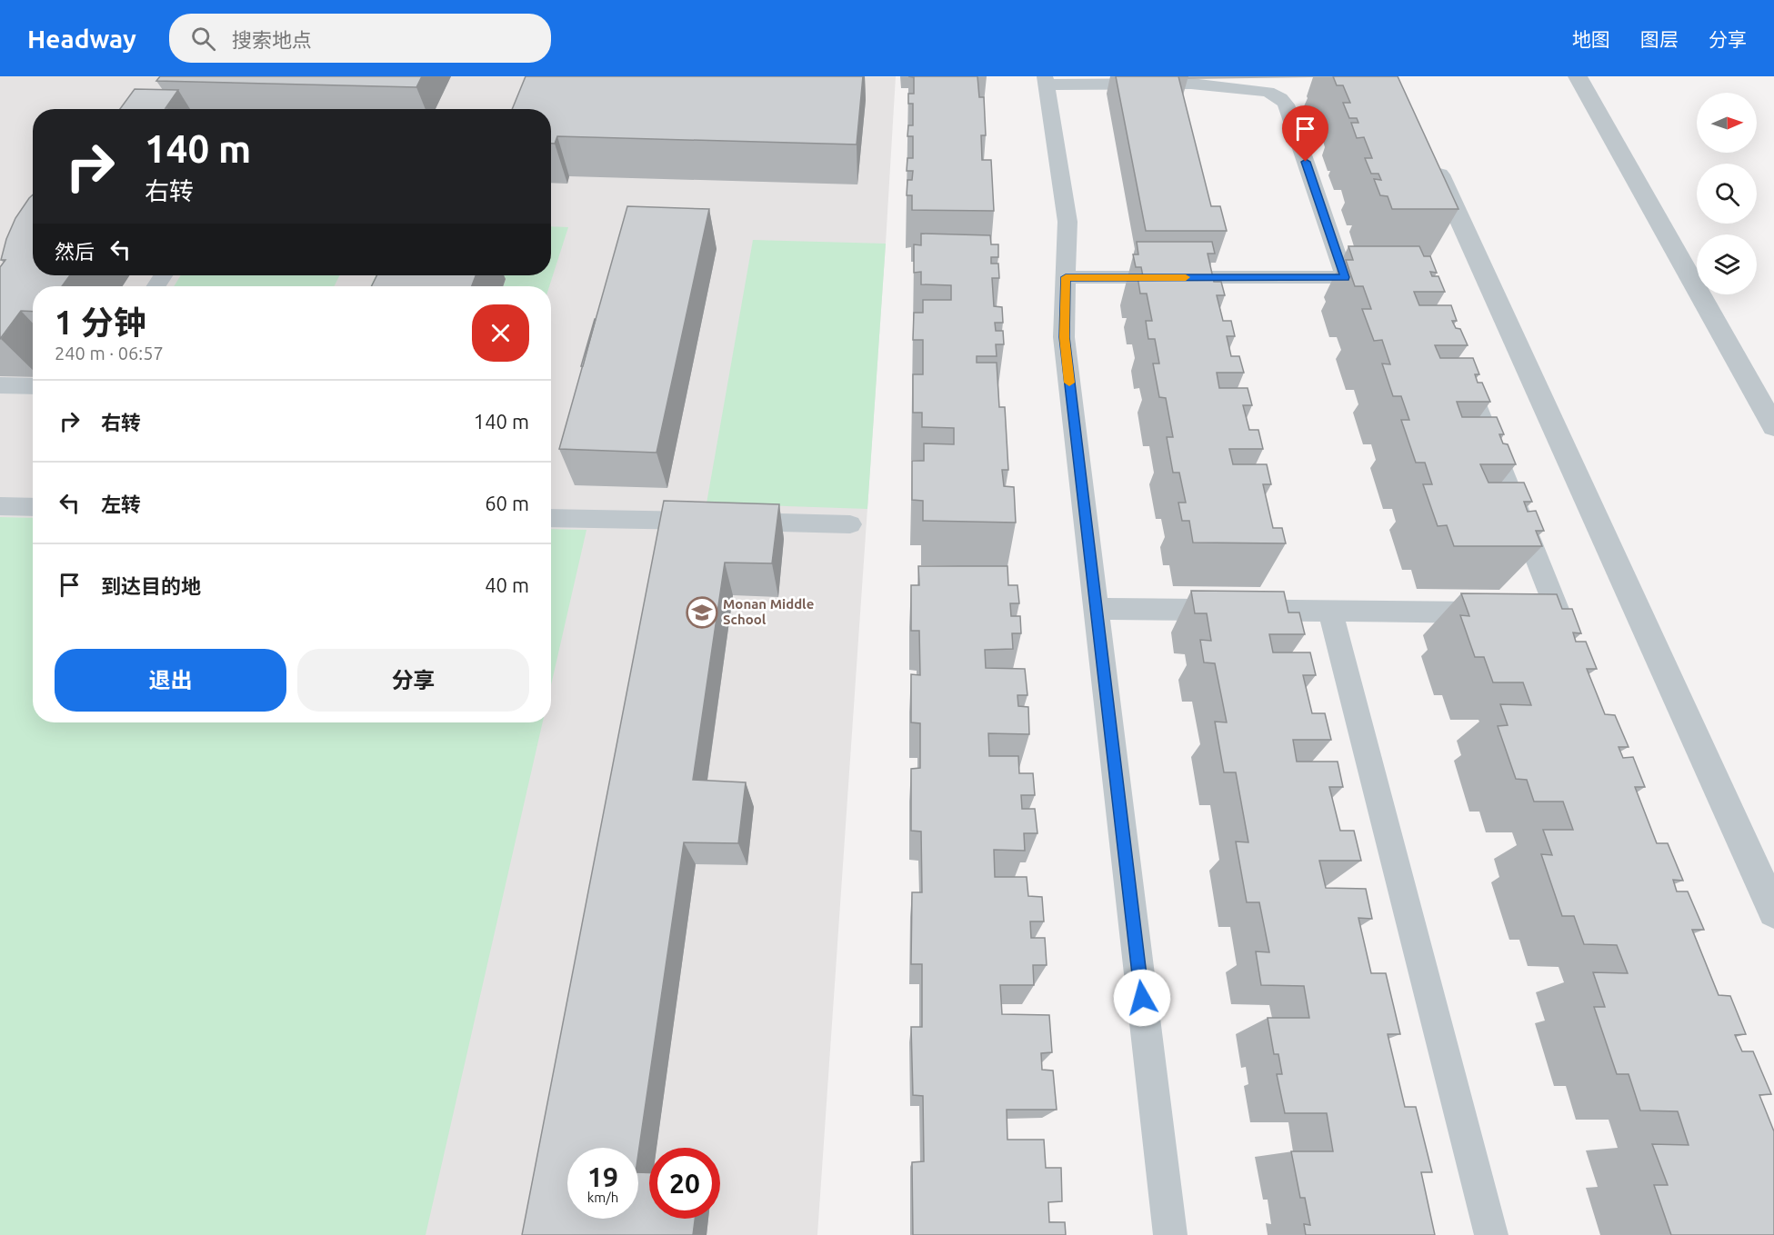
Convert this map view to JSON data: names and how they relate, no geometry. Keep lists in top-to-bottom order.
{
  "places": {
    "school or university": ["Monan Middle School"]
  },
  "north": "right",
  "page": {
    "header": "Headway",
    "search": "搜索地点",
    "nav": ["地图", "图层", "分享"],
    "turn": ["140 m", "右转"],
    "then": "然后",
    "heading": ["1 分钟", "240 m · 06:57"],
    "list": [
      {
        "name": "右转",
        "value": "140 m"
      },
      {
        "name": "左转",
        "value": "60 m"
      },
      {
        "name": "到达目的地",
        "value": "40 m"
      }
    ],
    "buttons": ["退出", "分享"],
    "speed": "19 km/h",
    "limit": "20"
  }
}
